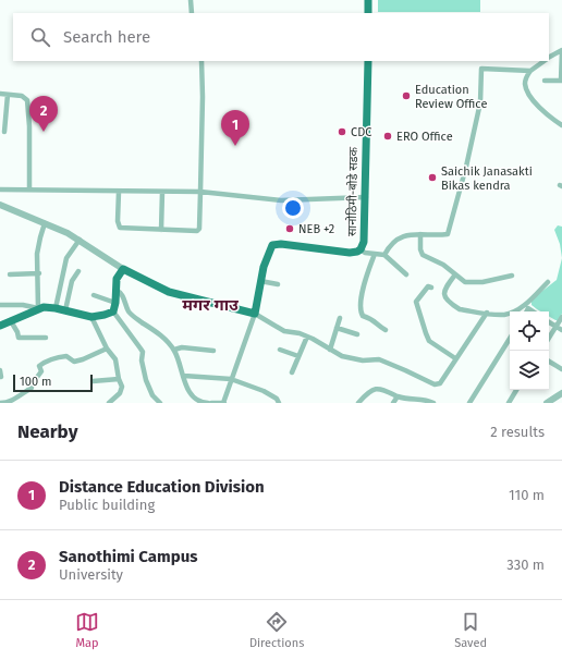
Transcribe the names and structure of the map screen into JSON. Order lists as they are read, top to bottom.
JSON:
{
  "streets": {
    "main road": ["सानोठिमी-बोडे सडक"]
  },
  "districts": ["मगर गाउ"],
  "places": [
    "Education Review Office",
    "CDC",
    "ERO Office",
    "Saichik Janasakti Bikas kendra",
    "NEB +2"
  ],
  "scale_bar": "100 m",
  "page": {
    "search": "Search here",
    "pins": ["2", "1"],
    "scale": "100 m",
    "heading": ["Nearby", "2 results"],
    "list": [
      {
        "mark": "1",
        "name": "Distance Education Division",
        "note": "Public building",
        "value": "110 m"
      },
      {
        "mark": "2",
        "name": "Sanothimi Campus",
        "note": "University",
        "value": "330 m"
      }
    ],
    "nav": ["Map", "Directions", "Saved"]
  }
}
